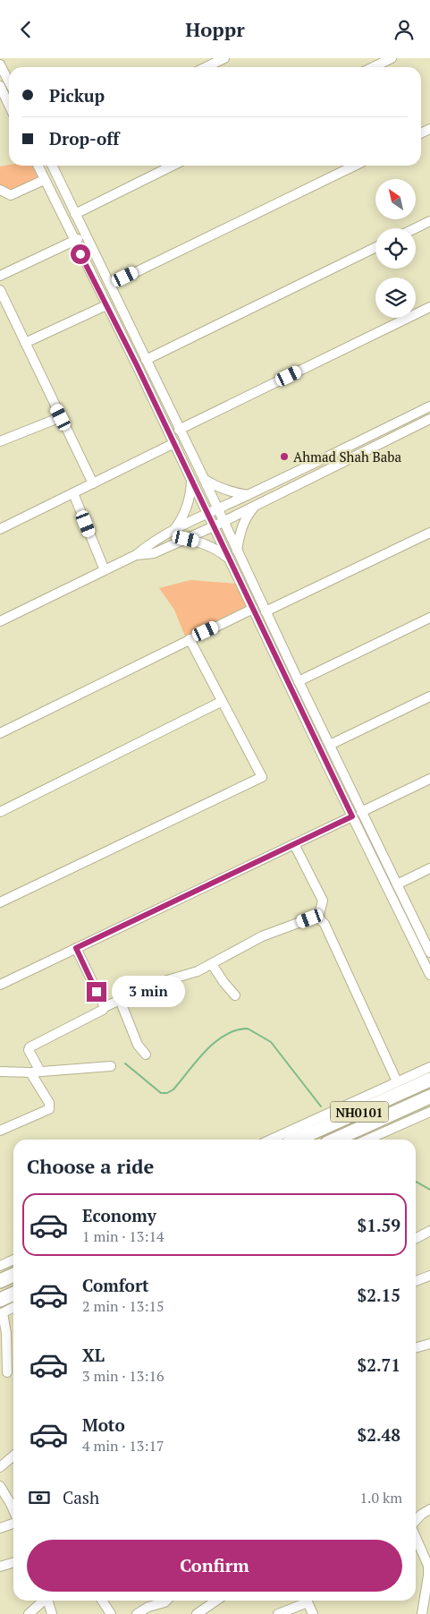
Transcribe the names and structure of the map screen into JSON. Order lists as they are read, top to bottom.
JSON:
{
  "streets": {
    "highway": ["NH0101"]
  },
  "places": ["Ahmad Shah Baba"],
  "north": "top left",
  "page": {
    "header": "Hoppr",
    "banner": ["Pickup", "Drop-off"],
    "bubble": "3 min",
    "heading": "Choose a ride",
    "list": [
      {
        "name": "Economy",
        "note": "1 min · 13:14",
        "value": "$1.59"
      },
      {
        "name": "Comfort",
        "note": "2 min · 13:15",
        "value": "$2.15"
      },
      {
        "name": "XL",
        "note": "3 min · 13:16",
        "value": "$2.71"
      },
      {
        "name": "Moto",
        "note": "4 min · 13:17",
        "value": "$2.48"
      }
    ],
    "pay": ["Cash", "1.0 km"],
    "buttons": "Confirm"
  }
}
